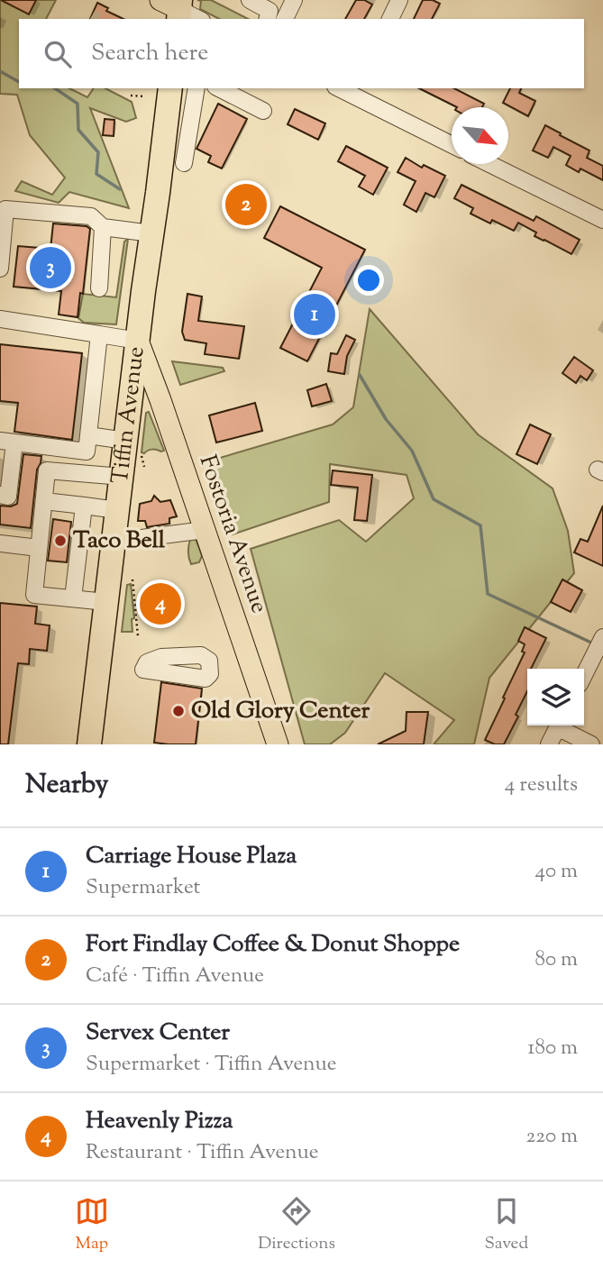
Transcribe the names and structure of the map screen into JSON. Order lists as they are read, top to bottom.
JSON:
{
  "streets": {
    "highway": ["Tiffin Avenue"],
    "main road": ["Fostoria Avenue"]
  },
  "crossings": [
    ["Tiffin Avenue", "Fostoria Avenue"]
  ],
  "places": ["Taco Bell", "Old Glory Center"],
  "north": "bottom right",
  "page": {
    "search": "Search here",
    "pins": [
      "2",
      "3",
      "1",
      "4"
    ],
    "heading": ["Nearby", "4 results"],
    "list": [
      {
        "mark": "1",
        "name": "Carriage House Plaza",
        "note": "Supermarket",
        "value": "40 m"
      },
      {
        "mark": "2",
        "name": "Fort Findlay Coffee & Donut Shoppe",
        "note": "Café · Tiffin Avenue",
        "value": "80 m"
      },
      {
        "mark": "3",
        "name": "Servex Center",
        "note": "Supermarket · Tiffin Avenue",
        "value": "180 m"
      },
      {
        "mark": "4",
        "name": "Heavenly Pizza",
        "note": "Restaurant · Tiffin Avenue",
        "value": "220 m"
      }
    ],
    "nav": ["Map", "Directions", "Saved"]
  }
}
